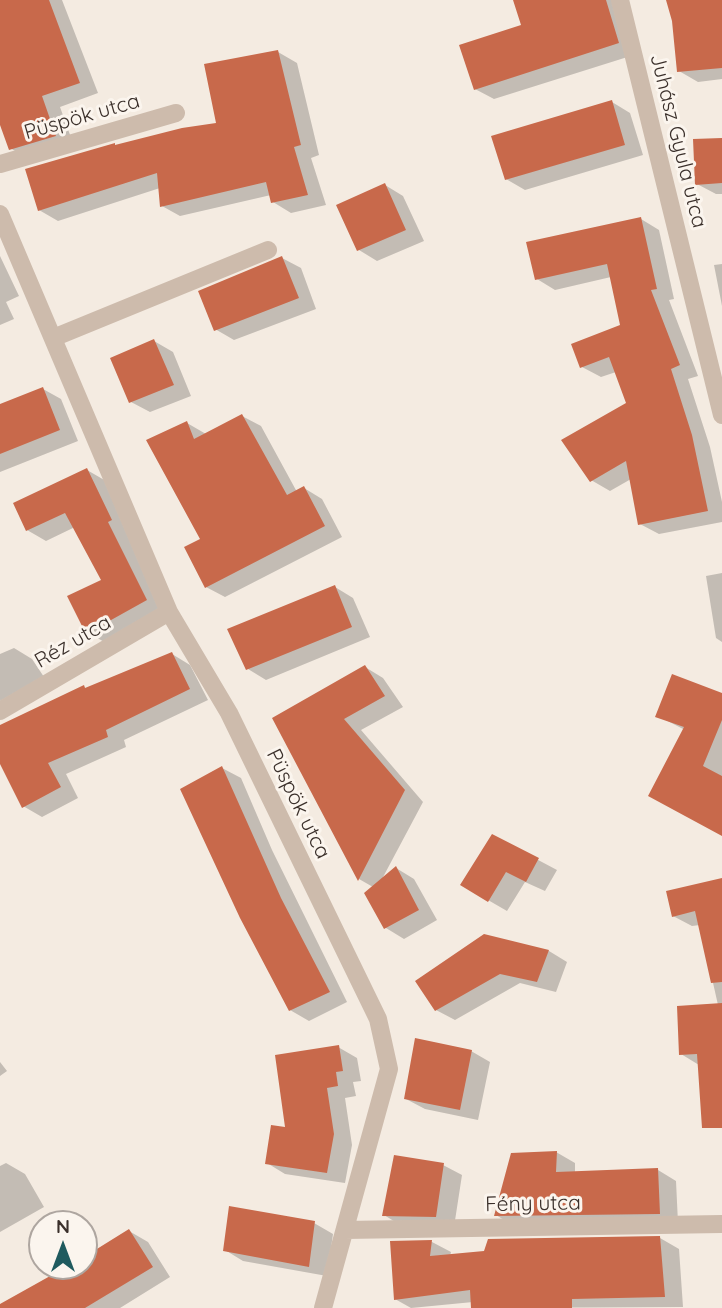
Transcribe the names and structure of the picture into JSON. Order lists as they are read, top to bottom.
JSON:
{
  "streets": {
    "street": [
      "Püspök utca",
      "Juhász Gyula utca",
      "Réz utca",
      "Fény utca"
    ]
  },
  "crossings": [
    ["Püspök utca", "Réz utca"],
    ["Püspök utca", "Fény utca"]
  ],
  "north": "top"
}
